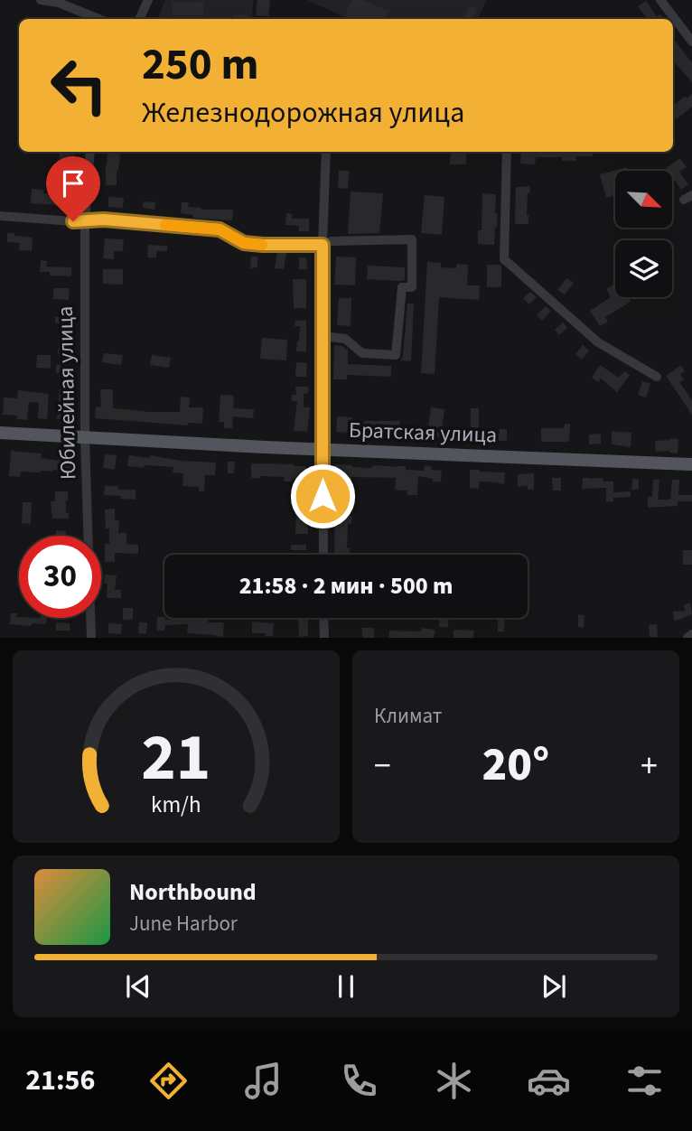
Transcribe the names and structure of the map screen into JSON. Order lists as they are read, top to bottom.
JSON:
{
  "streets": {
    "main road": ["Братская улица"],
    "street": ["Юбилейная улица"]
  },
  "crossings": [
    ["Юбилейная улица", "Братская улица"]
  ],
  "north": "bottom right",
  "page": {
    "turn": ["250 m", "Железнодорожная улица"],
    "limit": "30",
    "trip": "21:58 · 2 мин · 500 m",
    "tile": "Климат",
    "heat": ["−", "20°", "+"],
    "song": ["Northbound", "June Harbor"],
    "tabs": "21:56",
    "gauge": ["21", "km/h"]
  }
}
